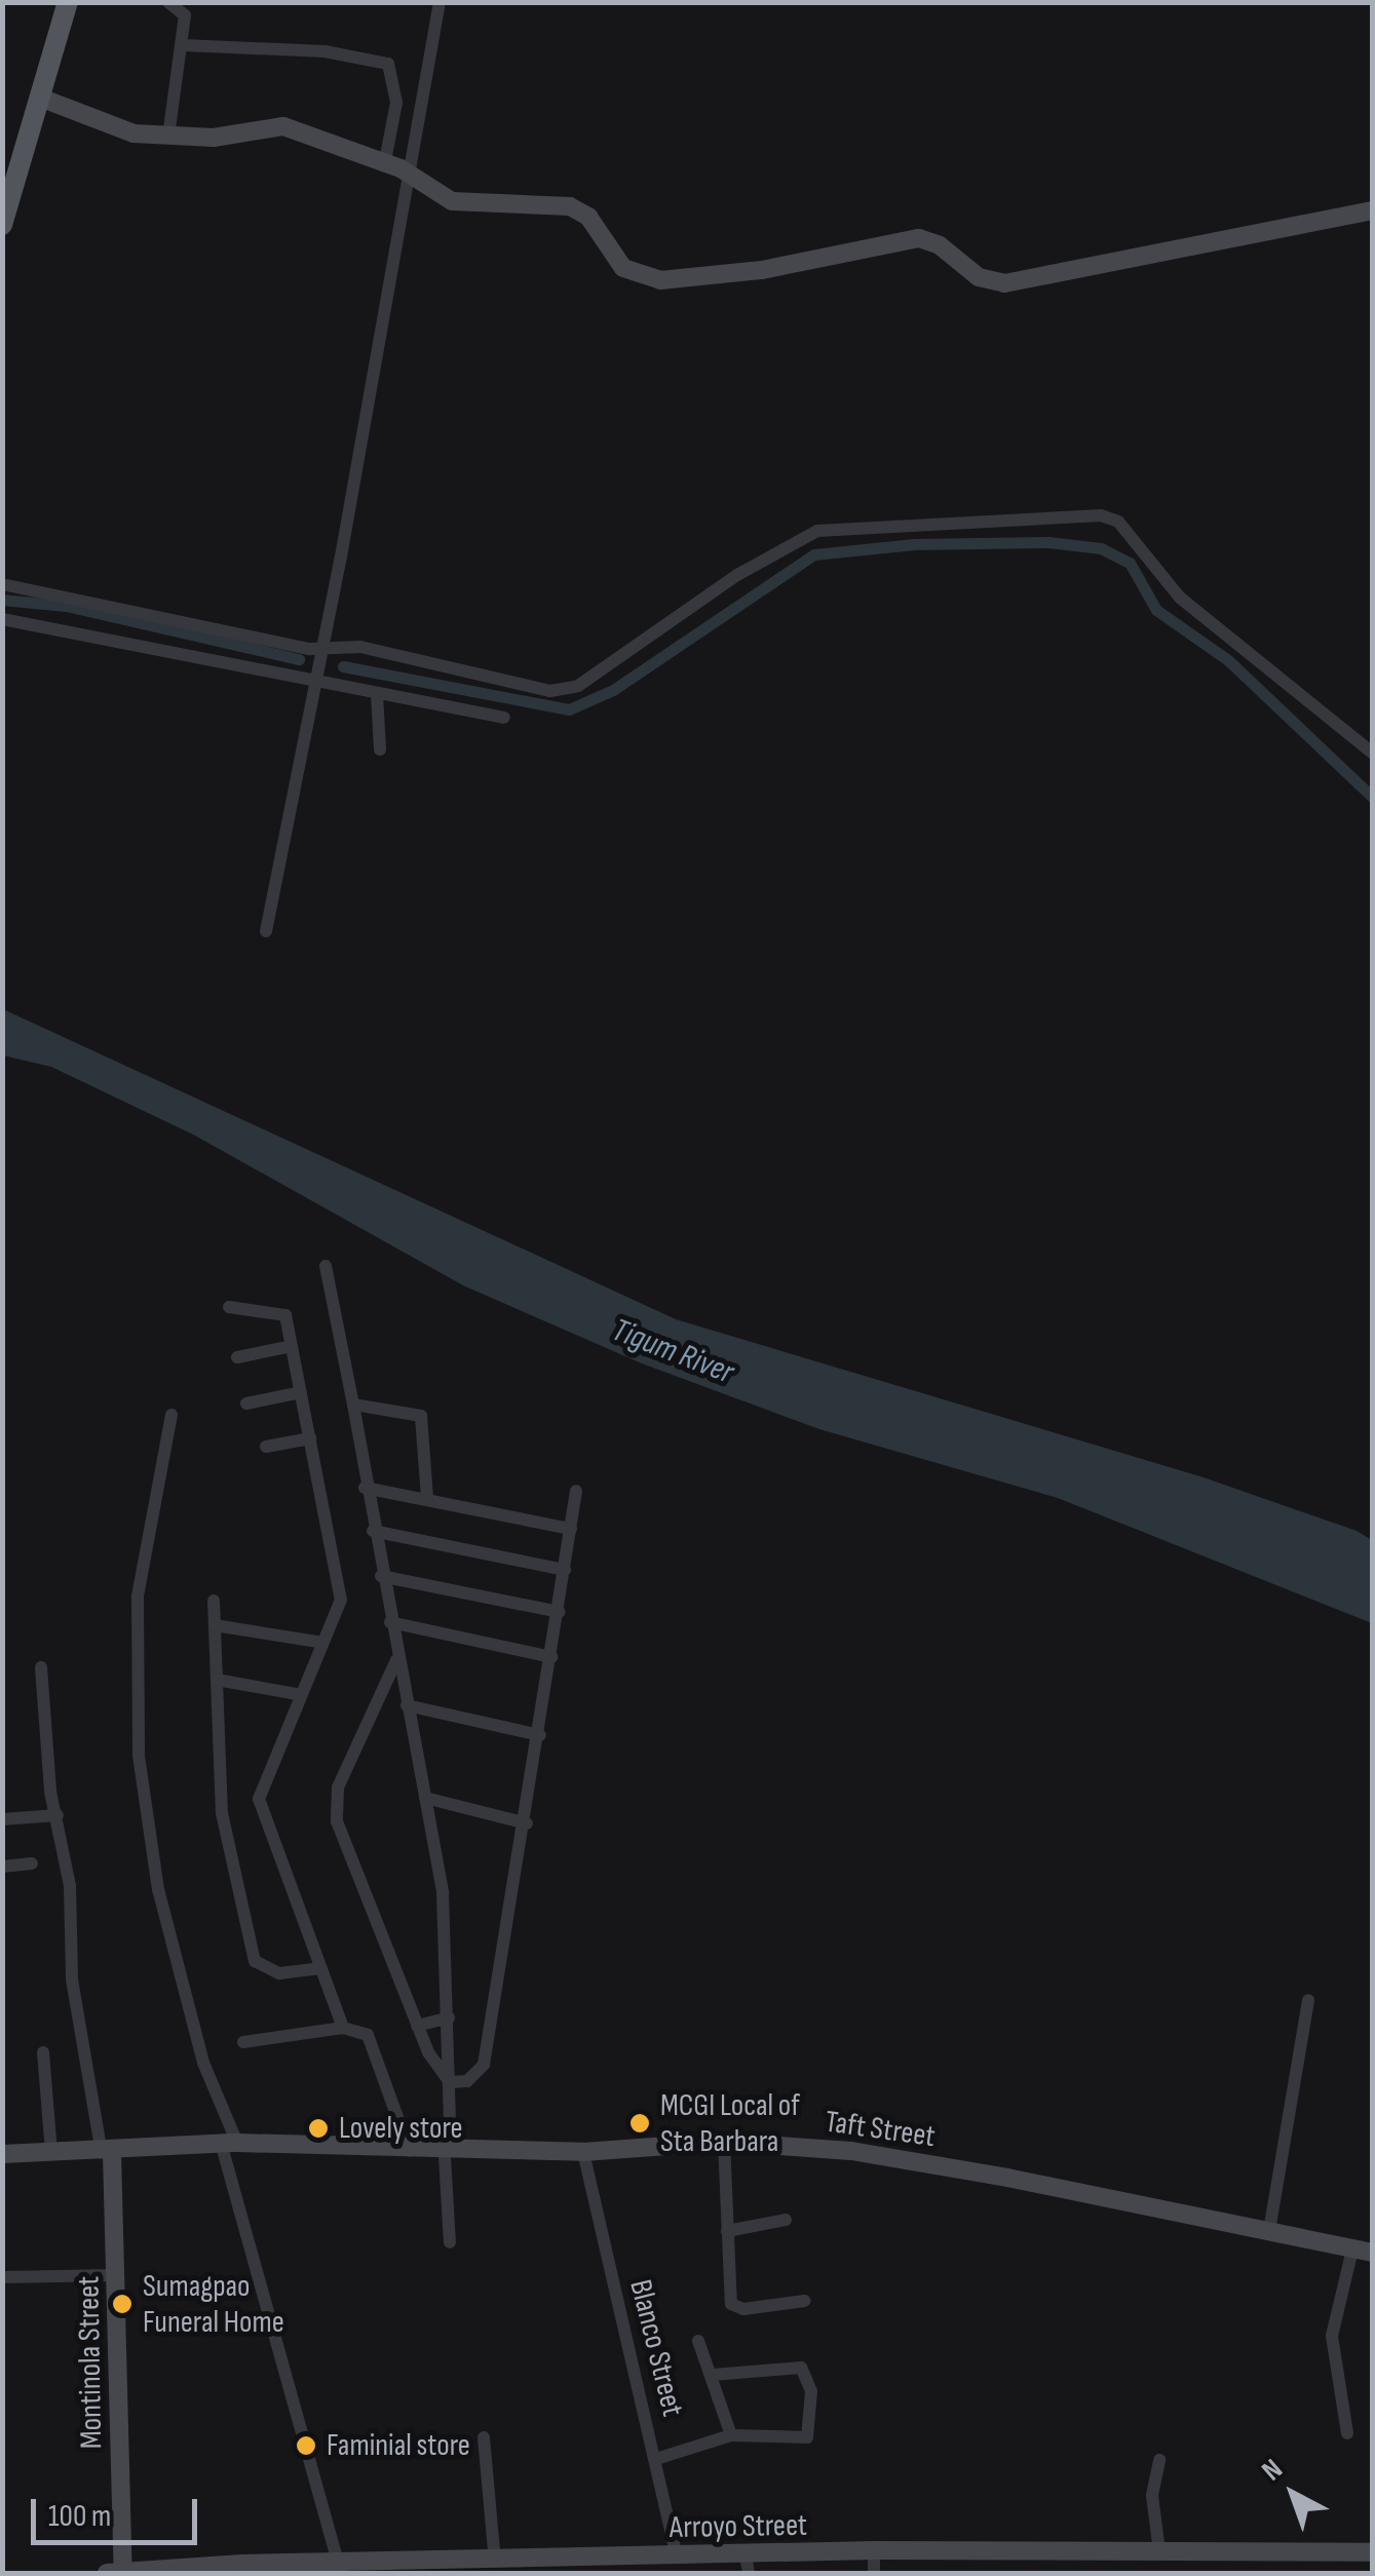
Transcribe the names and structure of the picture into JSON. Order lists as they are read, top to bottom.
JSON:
{
  "streets": {
    "street": [
      "Taft Street",
      "Blanco Street",
      "Montinola Street",
      "Arroyo Street"
    ]
  },
  "crossings": [
    ["Taft Street", "Blanco Street"],
    ["Taft Street", "Montinola Street"],
    ["Blanco Street", "Arroyo Street"],
    ["Montinola Street", "Arroyo Street"]
  ],
  "water": ["Tigum River"],
  "places": [
    "MCGI Local of Sta Barbara",
    "Lovely store",
    "Sumagpao Funeral Home",
    "Faminial store"
  ],
  "scale_bar": "100 m",
  "north": "top left"
}
